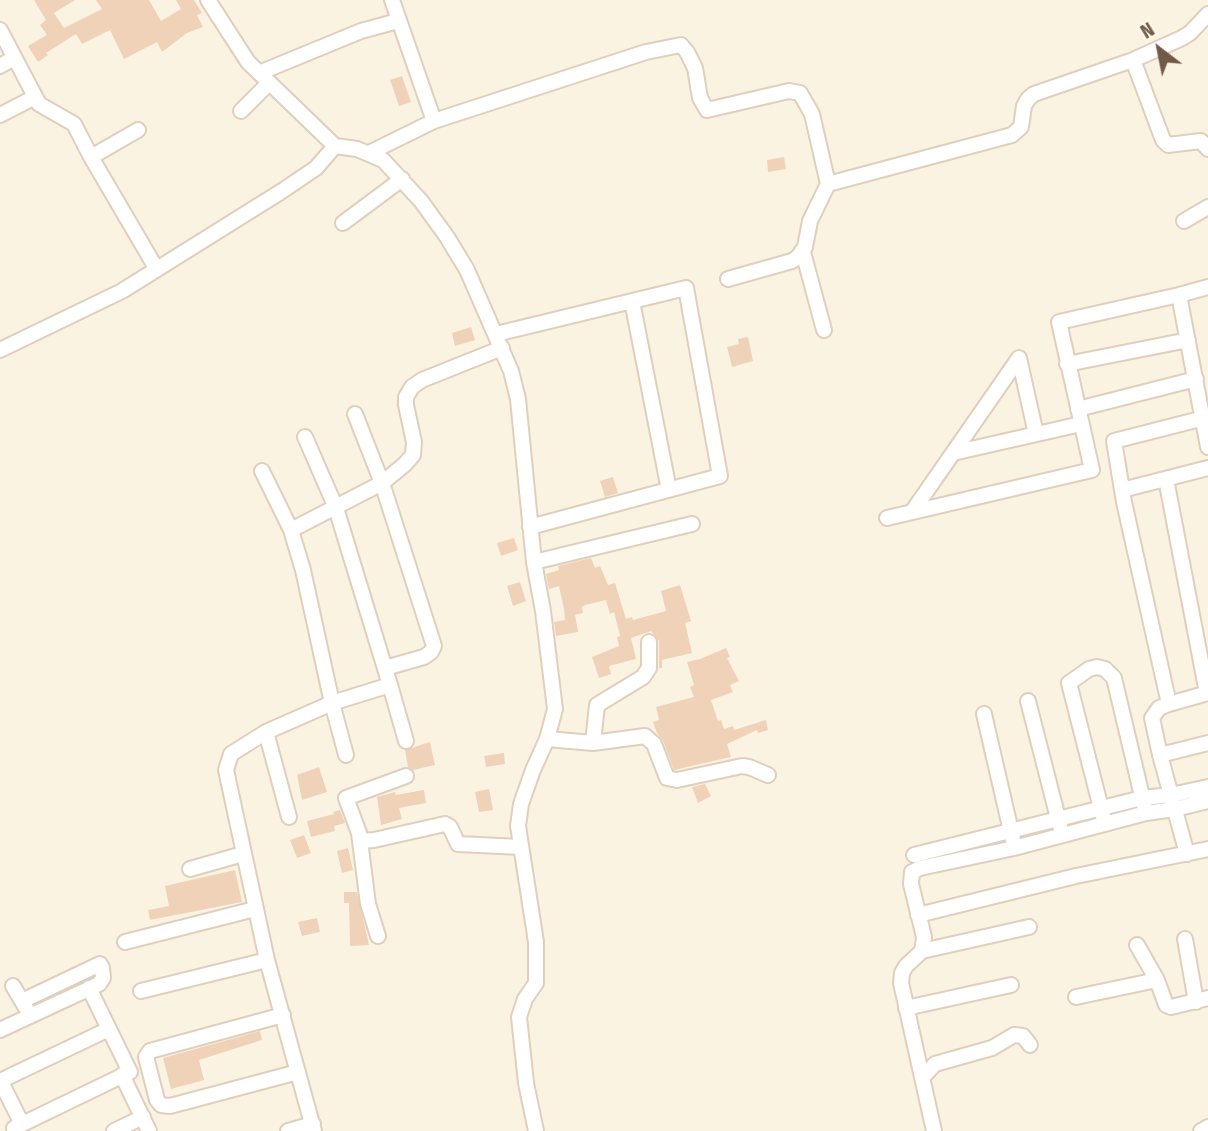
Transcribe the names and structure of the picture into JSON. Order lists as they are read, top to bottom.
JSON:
{
  "north": "top left"
}
